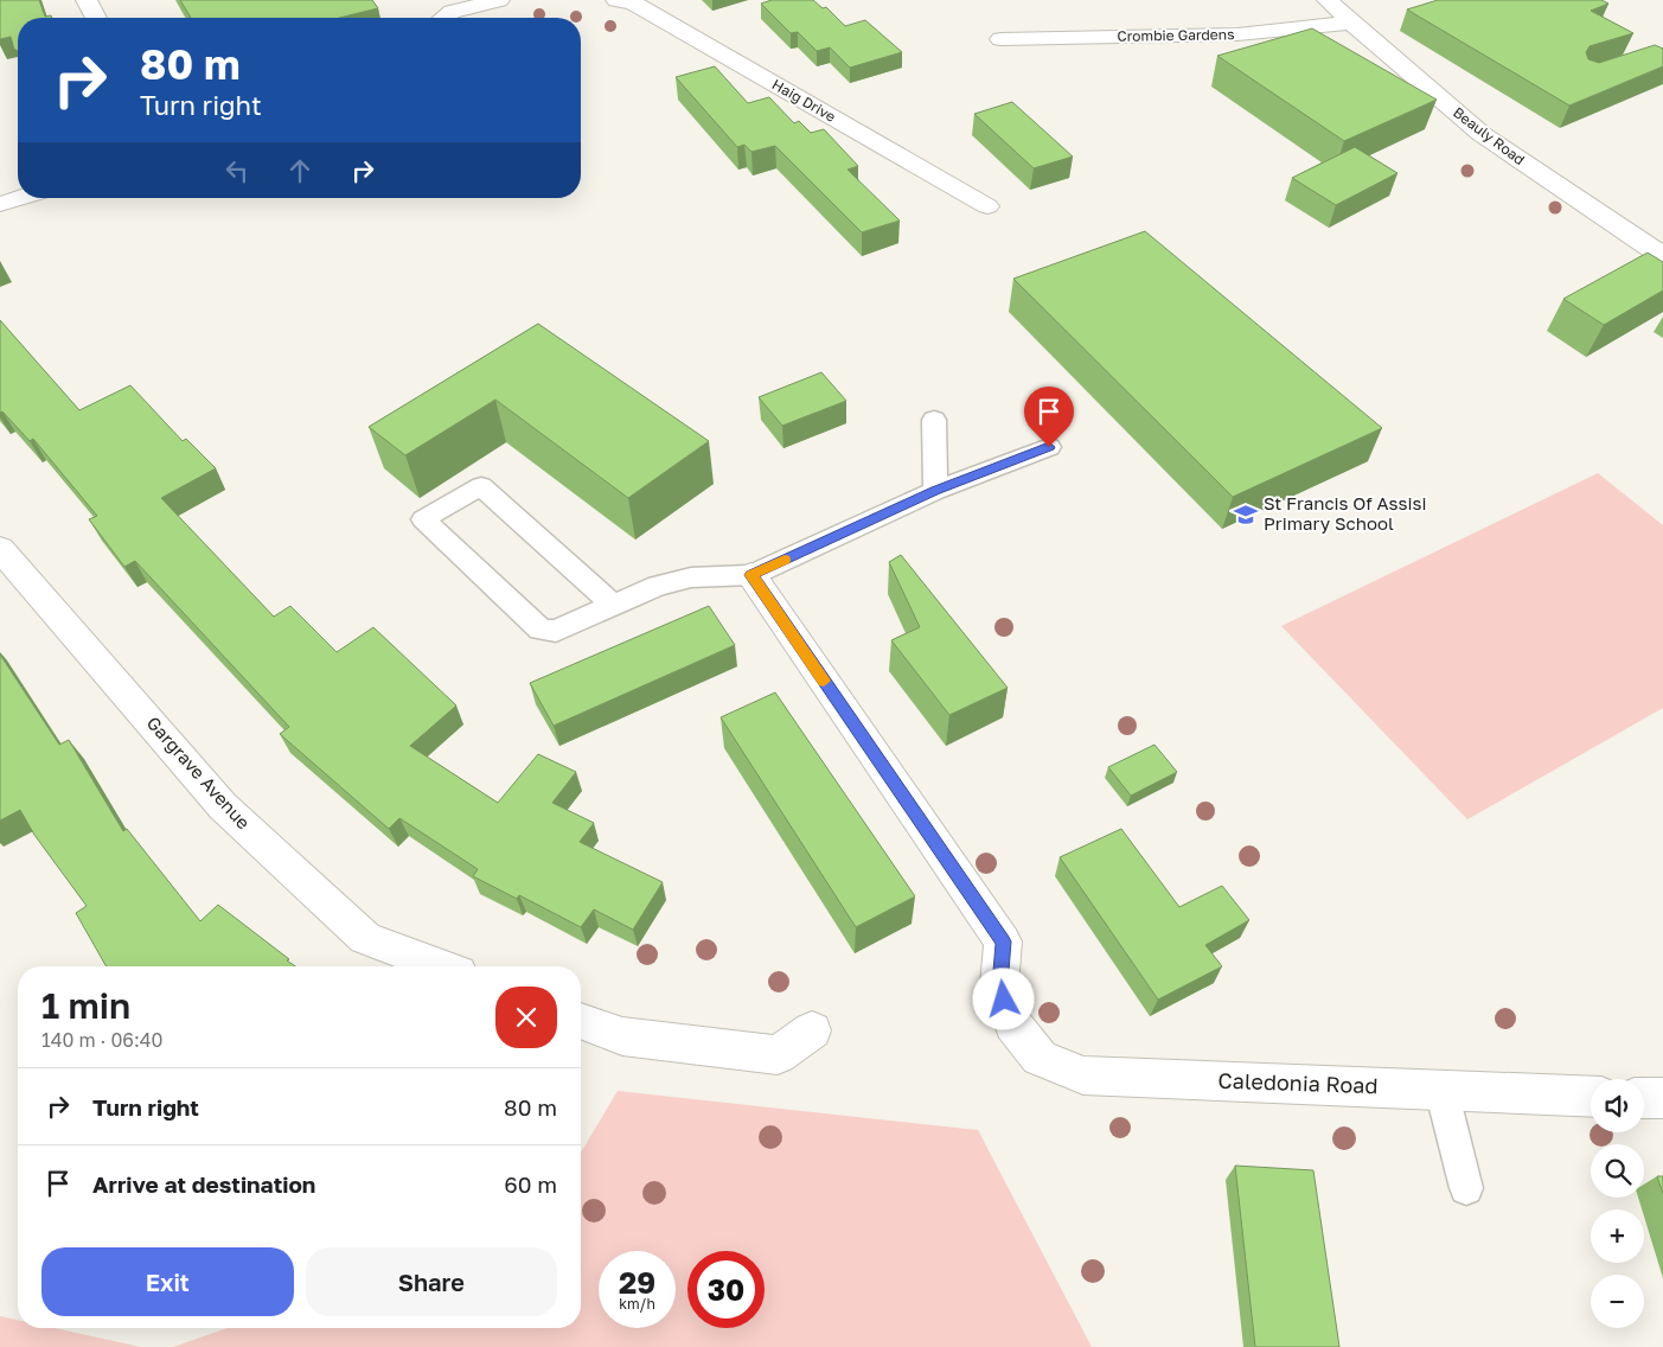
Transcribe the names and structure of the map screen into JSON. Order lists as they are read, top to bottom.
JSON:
{
  "streets": {
    "street": [
      "Crombie Gardens",
      "Haig Drive",
      "Beauly Road",
      "Gargrave Avenue",
      "Caledonia Road"
    ]
  },
  "crossings": [
    ["Crombie Gardens", "Beauly Road"]
  ],
  "places": {
    "school or university": ["St Francis Of Assisi Primary School"]
  },
  "page": {
    "turn": ["80 m", "Turn right"],
    "heading": ["1 min", "140 m · 06:40"],
    "list": [
      {
        "name": "Turn right",
        "value": "80 m"
      },
      {
        "name": "Arrive at destination",
        "value": "60 m"
      }
    ],
    "map_buttons": ["+", "−"],
    "buttons": ["Exit", "Share"],
    "speed": "29 km/h",
    "limit": "30"
  }
}
